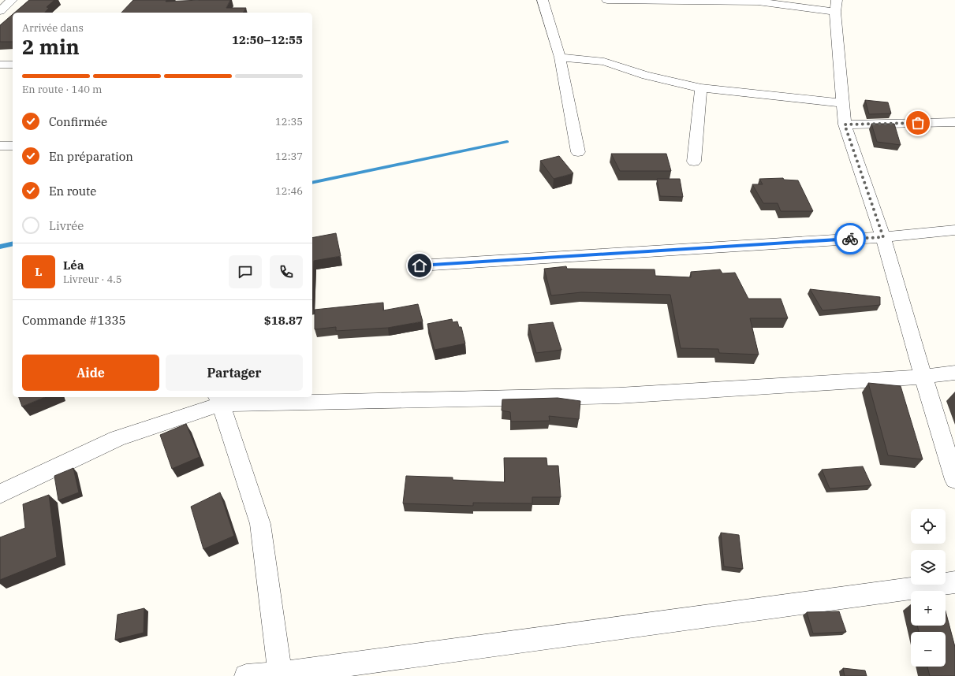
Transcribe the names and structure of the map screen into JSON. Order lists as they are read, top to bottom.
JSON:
{
  "page": {
    "heading": ["2 min", "Arrivée dans", "12:50–12:55"],
    "panel": [
      "Léa",
      "Livreur · 4.5",
      "Commande #1335",
      "$18.87"
    ],
    "bar": "En route · 140 m",
    "list": [
      ["Confirmée", "12:35"],
      ["En préparation", "12:37"],
      ["En route", "12:46"],
      "Livrée"
    ],
    "round": "L",
    "buttons": ["Aide", "Partager"],
    "map_buttons": ["+", "−"]
  }
}
